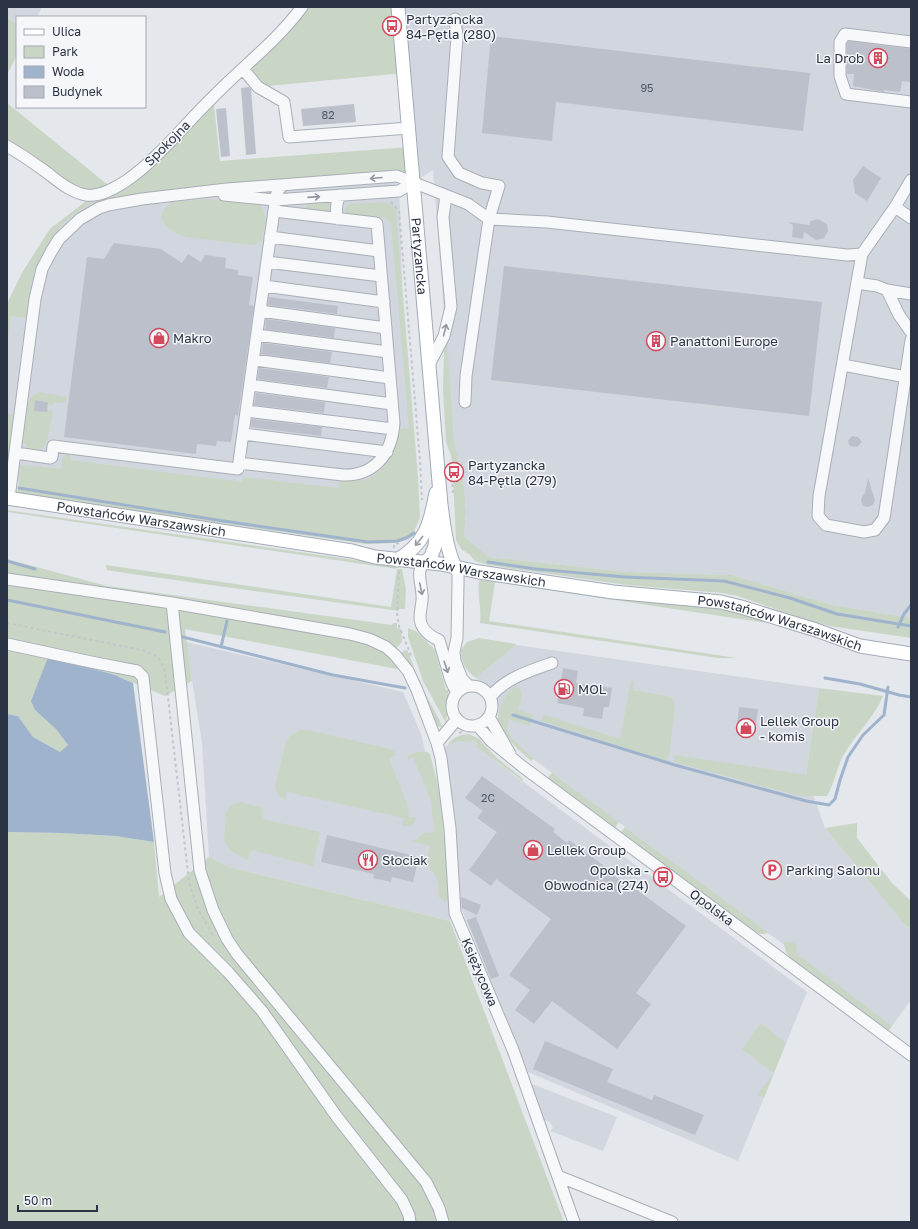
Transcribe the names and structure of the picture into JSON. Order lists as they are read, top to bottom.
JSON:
{
  "streets": {
    "main road": ["Partyzancka", "Powstańców Warszawskich"],
    "street": ["Spokojna", "Opolska", "Księżycowa"]
  },
  "crossings": [
    ["Partyzancka", "Powstańców Warszawskich"]
  ],
  "places": {
    "bus stop": ["Partyzancka 84-Pętla (280)", "Partyzancka 84-Pętla (279)", "Opolska - Obwodnica (274)"],
    "building": ["La Drob", "Panattoni Europe"],
    "shop": ["Makro", "Lellek Group - komis", "Lellek Group"],
    "fuel station": ["MOL"],
    "restaurant": ["Słociak"],
    "parking": ["Parking Salonu"]
  },
  "house_numbers": ["95", "82", "2C"],
  "legend": [
    "Ulica",
    "Park",
    "Woda",
    "Budynek"
  ],
  "scale_bar": "50 m"
}
